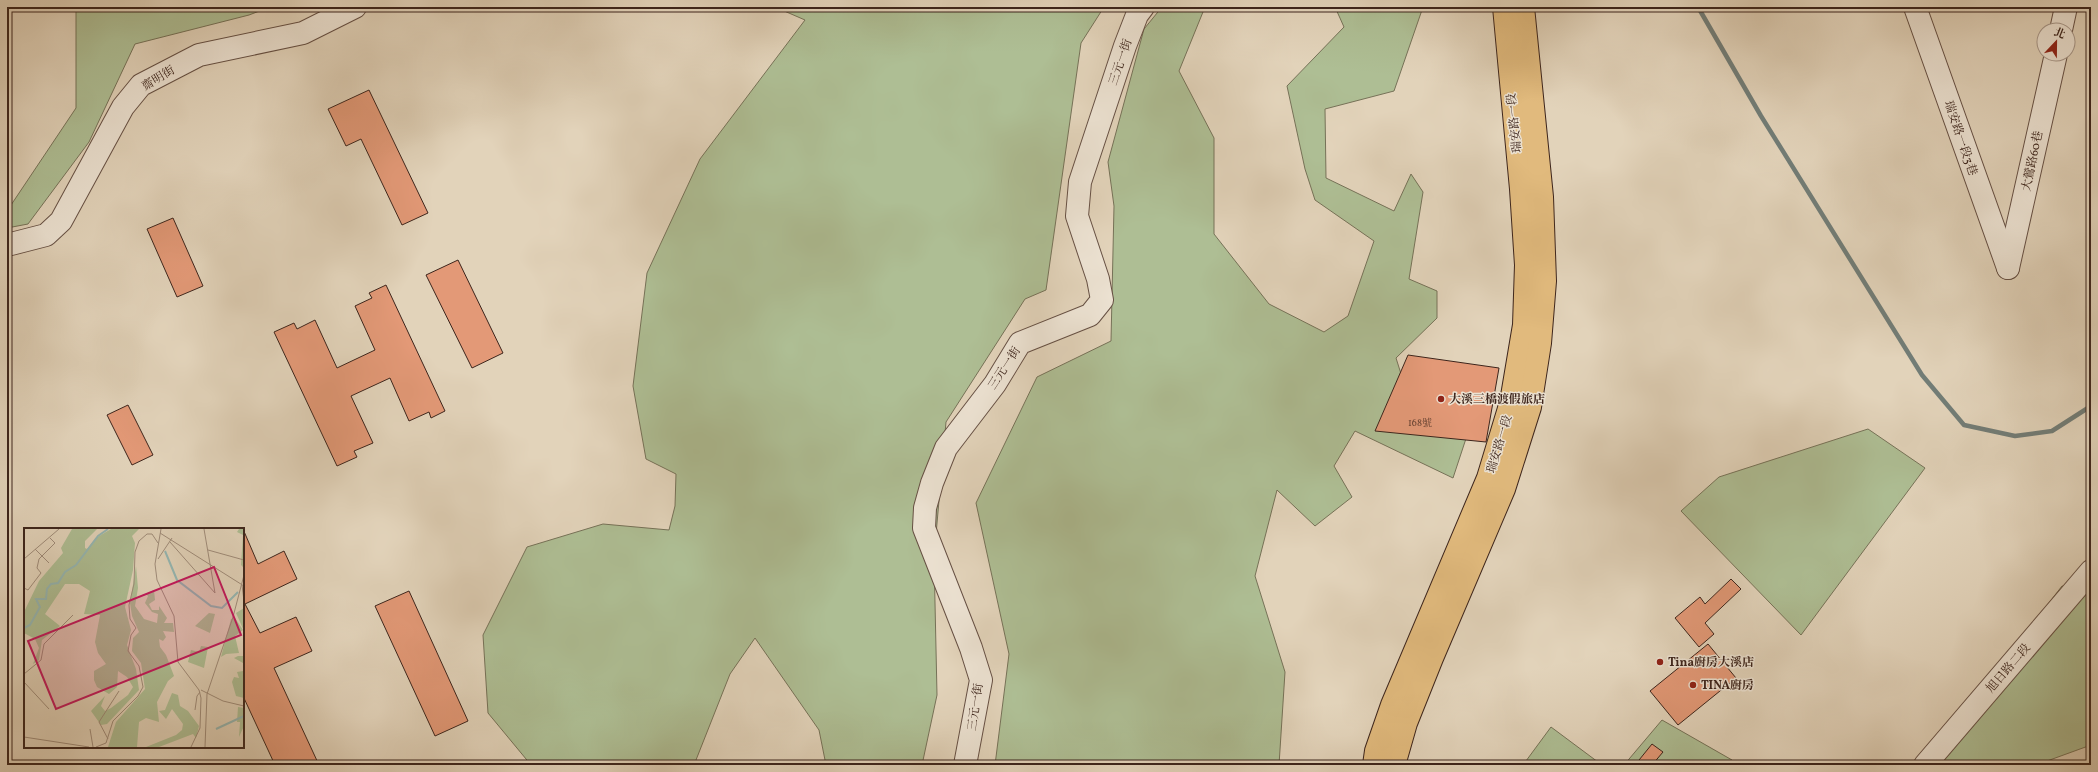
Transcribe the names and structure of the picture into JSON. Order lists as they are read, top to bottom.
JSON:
{
  "streets": {
    "main road": ["瑞安路一段"],
    "street": [
      "三元一街",
      "齋明街",
      "瑞安路一段3巷",
      "大鶯路60巷",
      "旭日路二段"
    ]
  },
  "crossings": [
    ["瑞安路一段3巷", "大鶯路60巷"]
  ],
  "places": ["大溪三橋渡假旅店", "Tina廚房大溪店", "TINA廚房"],
  "house_numbers": ["168號"],
  "north": "top"
}
